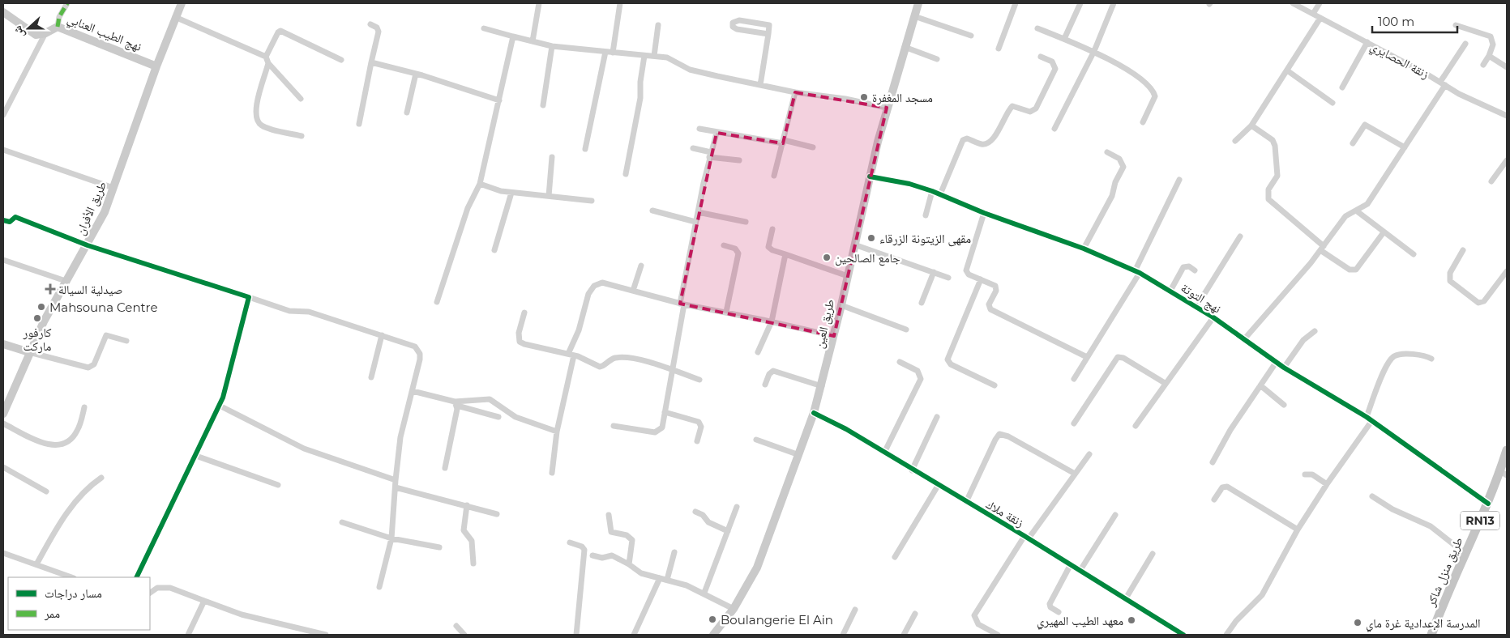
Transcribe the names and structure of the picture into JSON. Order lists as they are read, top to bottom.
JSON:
{
  "streets": {
    "main road": [
      "نهج الطيب العنابي",
      "طريق الأفران",
      "طريق العين",
      "RN13",
      "طريق منزل شاكر"
    ],
    "street": ["زنقة الحصايري", "نهج التوتة", "زنقة ملاك"]
  },
  "crossings": [
    ["نهج الطيب العنابي", "طريق الأفران"],
    ["نهج التوتة", "طريق العين"],
    ["نهج التوتة", "طريق منزل شاكر"],
    ["طريق العين", "زنقة ملاك"]
  ],
  "places": {
    "other": [
      "مسجد المغفرة",
      "مقهى الزيتونة الزرقاء",
      "جامع الصالحين",
      "Mahsouna Centre",
      "كارفور ماركت",
      "Boulangerie El Ain",
      "معهد الطيب المهيري",
      "المدرسة الإعدادية غرة ماي"
    ],
    "health": ["صيدلية السيالة"]
  },
  "legend": ["مسار دراجات", "ممر"],
  "scale_bar": "100 m",
  "north": "left"
}
